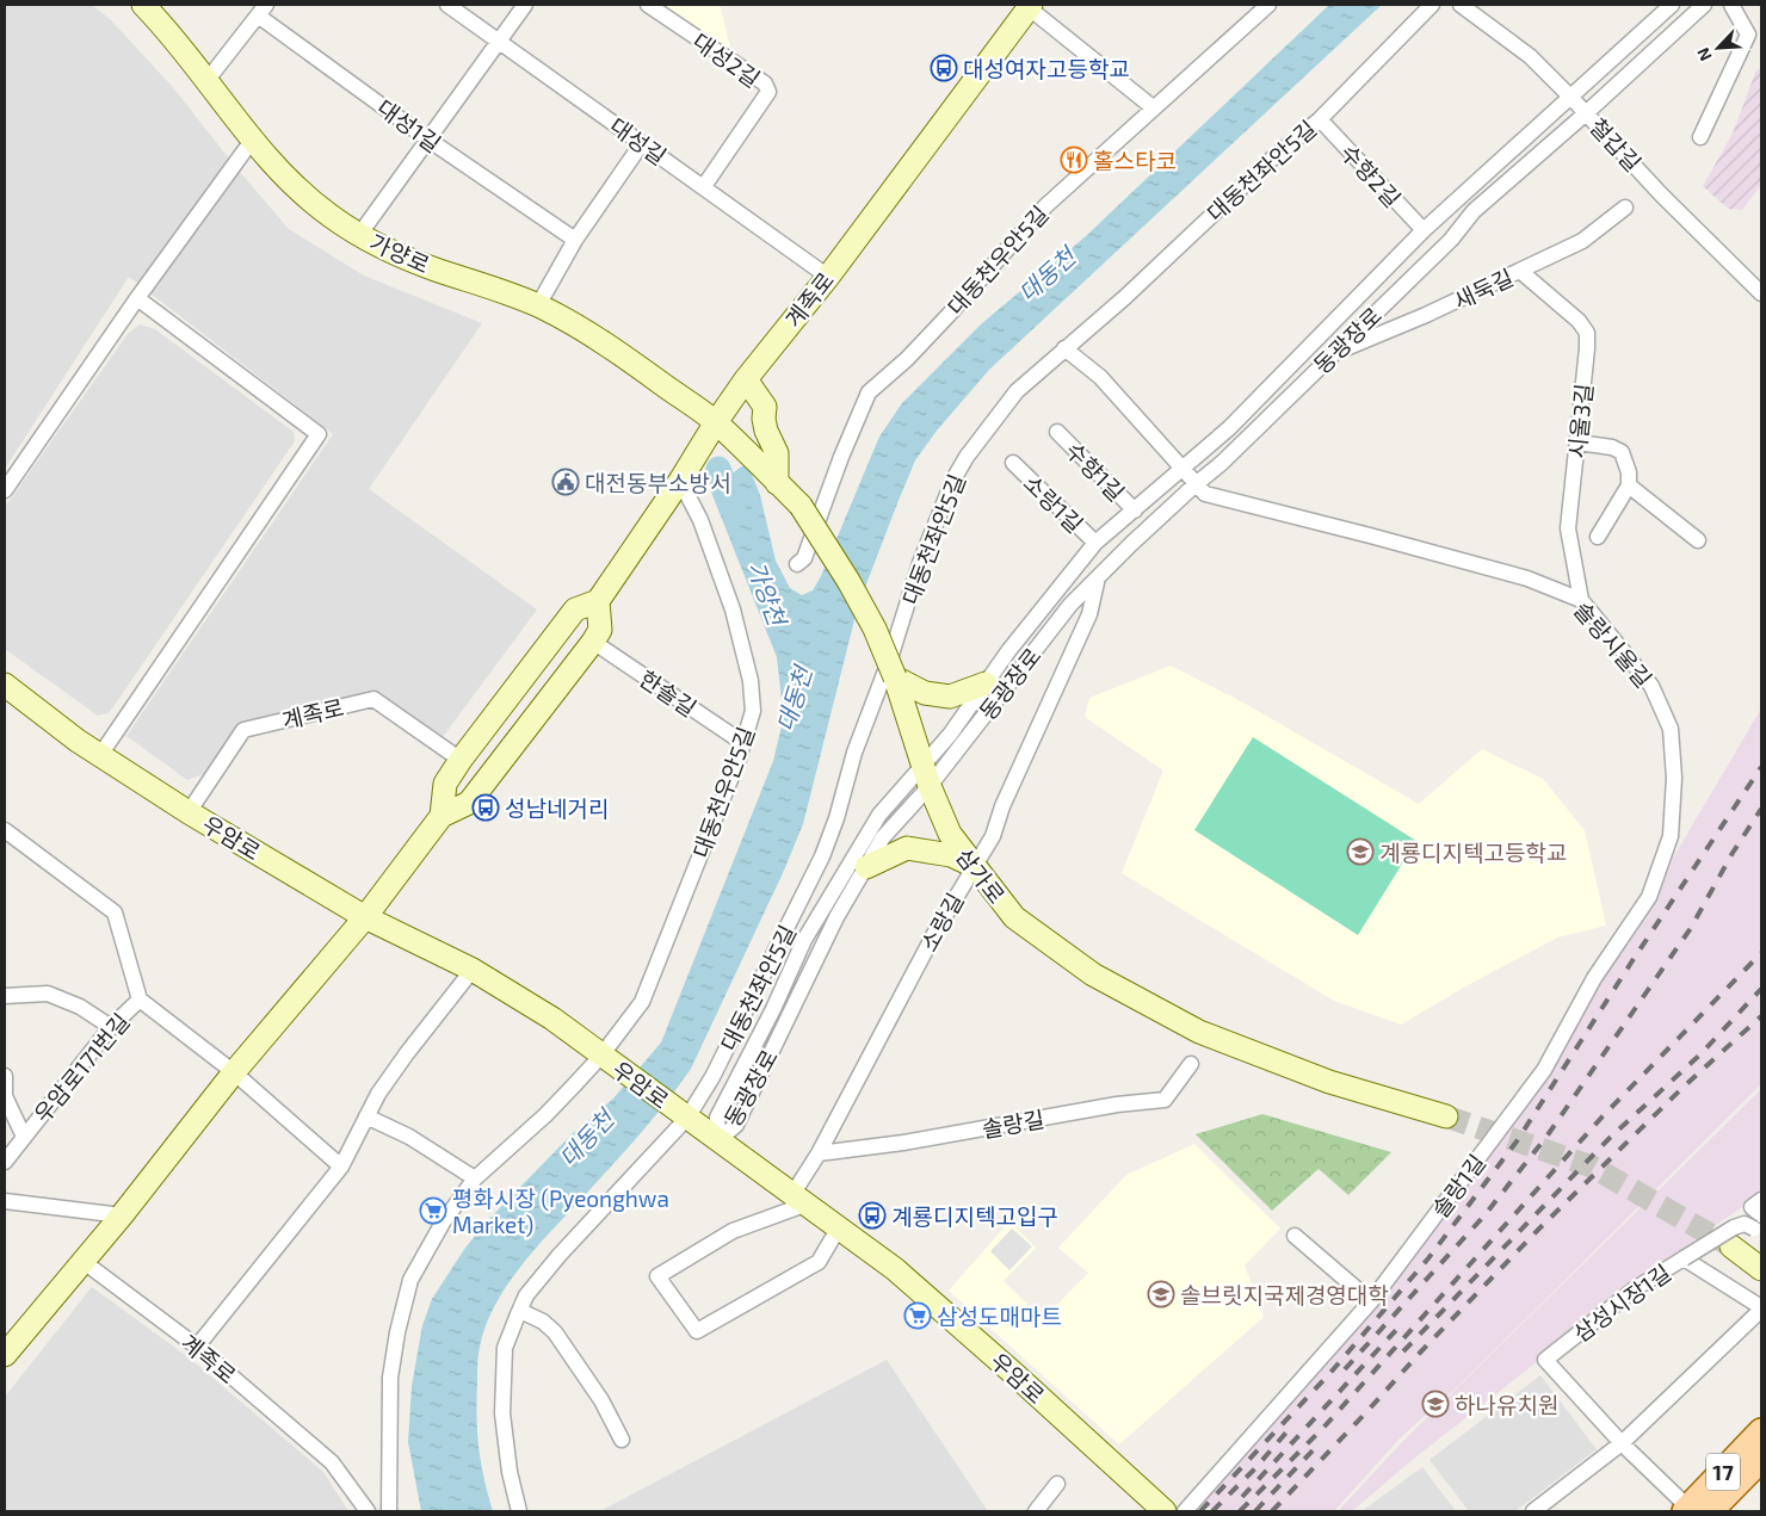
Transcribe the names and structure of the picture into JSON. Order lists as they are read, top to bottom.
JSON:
{
  "streets": {
    "main road": [
      "가양로",
      "계족로",
      "우암로",
      "삼가로",
      "17"
    ],
    "street": [
      "대성2길",
      "대성1길",
      "대성길",
      "철갑길",
      "대동천좌안5길",
      "수향2길",
      "대동천우안5길",
      "새둑길",
      "동광장로",
      "시울3길",
      "수향1길",
      "소랑1길",
      "솔랑시울길",
      "한솔길",
      "소랑길",
      "우암로171번길",
      "솔랑길",
      "솔랑1길",
      "삼성시장1길"
    ]
  },
  "crossings": [
    ["대성2길", "대성길"],
    ["대성길", "계족로"],
    ["철갑길", "동광장로"],
    ["대동천좌안5길", "수향2길"],
    ["대동천좌안5길", "솔랑시울길"],
    ["대동천좌안5길", "우암로"],
    ["수향2길", "동광장로"],
    ["가양로", "계족로"],
    ["가양로", "삼가로"],
    ["대동천우안5길", "계족로"],
    ["대동천우안5길", "한솔길"],
    ["대동천우안5길", "우암로"],
    ["새둑길", "동광장로"],
    ["새둑길", "시울3길"],
    ["계족로", "우암로"],
    ["계족로", "삼가로"],
    ["동광장로", "수향1길"],
    ["동광장로", "소랑1길"],
    ["동광장로", "솔랑시울길"],
    ["동광장로", "우암로"],
    ["동광장로", "삼가로"],
    ["동광장로", "소랑길"],
    ["시울3길", "솔랑시울길"],
    ["솔랑시울길", "솔랑1길"],
    ["우암로", "소랑길"],
    ["삼가로", "소랑길"],
    ["소랑길", "솔랑길"]
  ],
  "water": ["대동천", "가양천"],
  "places": {
    "bus stop": ["대성여자고등학교", "성남네거리", "계룡디지텍고입구"],
    "restaurant": ["홀스타코"],
    "public building": ["대전동부소방서"],
    "school or university": ["계룡디지텍고등학교", "솔브릿지국제경영대학", "하나유치원"],
    "supermarket": ["평화시장 (Pyeonghwa Market)", "삼성도매마트"]
  },
  "north": "bottom left"
}
